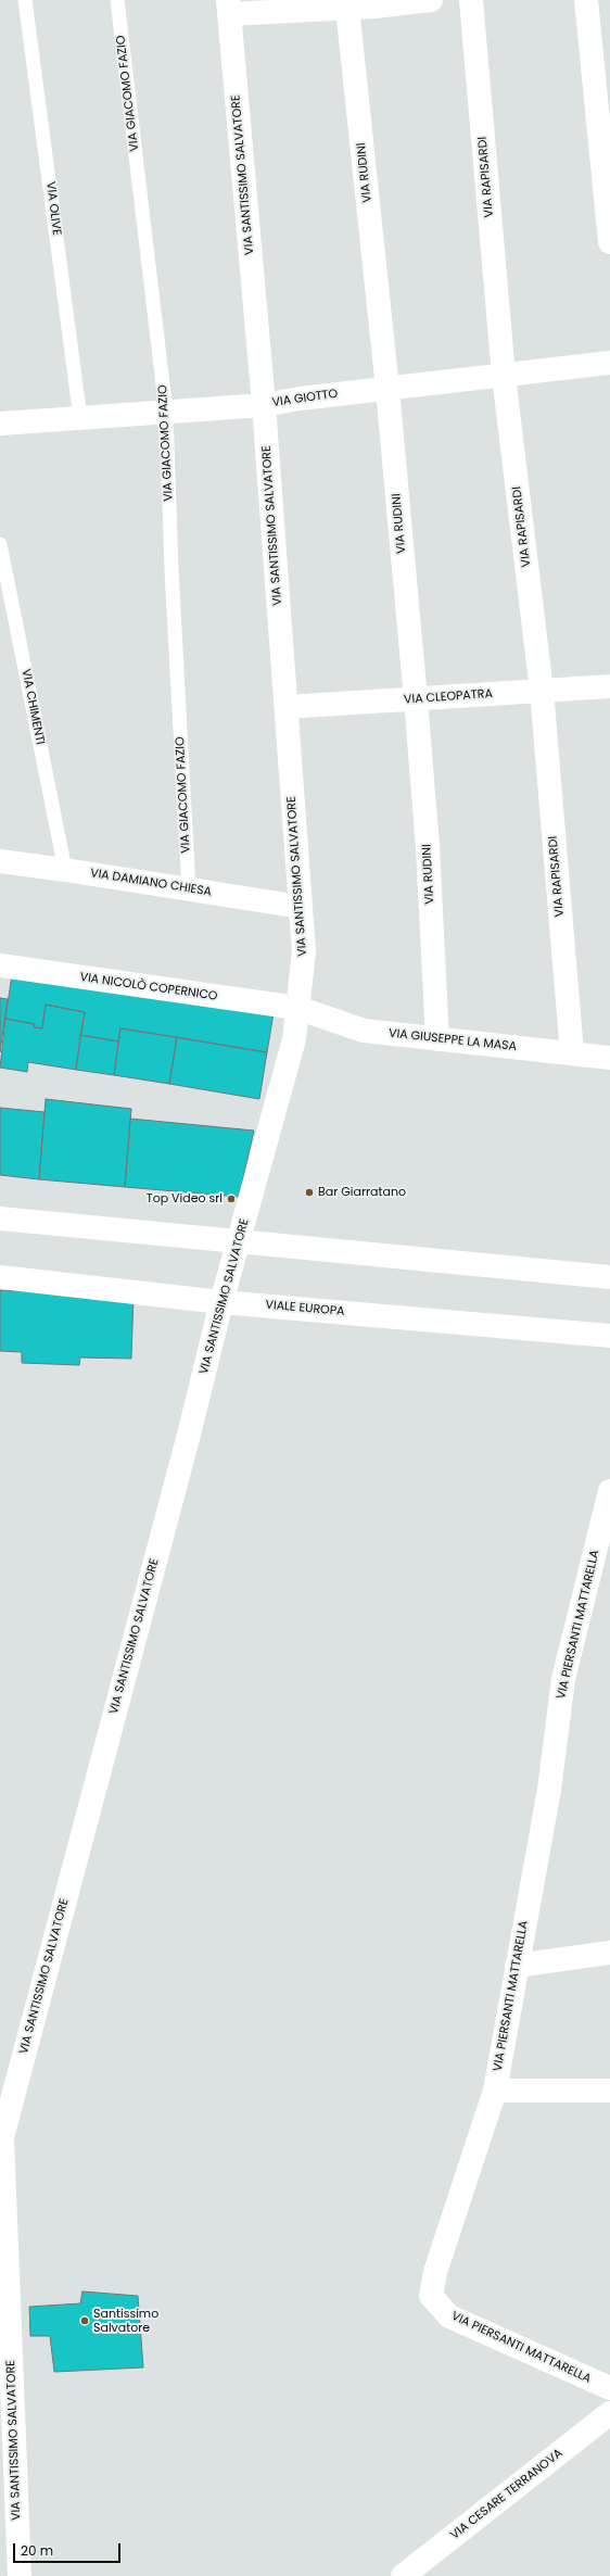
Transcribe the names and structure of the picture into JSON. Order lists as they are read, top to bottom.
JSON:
{
  "streets": {
    "street": [
      "VIA RUDINI",
      "VIA SANTISSIMO SALVATORE",
      "VIA RAPISARDI",
      "VIA GIOTTO",
      "VIA CLEOPATRA",
      "VIA DAMIANO CHIESA",
      "VIA NICOLÒ COPERNICO",
      "VIA GIUSEPPE LA MASA",
      "VIALE EUROPA",
      "VIA PIERSANTI MATTARELLA",
      "VIA CESARE TERRANOVA"
    ],
    "lane": ["VIA GIACOMO FAZIO", "VIA OLIVE", "VIA CHIMENTI"]
  },
  "crossings": [
    ["VIA GIACOMO FAZIO", "VIA GIOTTO"],
    ["VIA GIACOMO FAZIO", "VIA DAMIANO CHIESA"],
    ["VIA RUDINI", "VIA GIOTTO"],
    ["VIA RUDINI", "VIA CLEOPATRA"],
    ["VIA RUDINI", "VIA GIUSEPPE LA MASA"],
    ["VIA SANTISSIMO SALVATORE", "VIA GIOTTO"],
    ["VIA SANTISSIMO SALVATORE", "VIA CLEOPATRA"],
    ["VIA SANTISSIMO SALVATORE", "VIA DAMIANO CHIESA"],
    ["VIA SANTISSIMO SALVATORE", "VIA NICOLÒ COPERNICO"],
    ["VIA SANTISSIMO SALVATORE", "VIA GIUSEPPE LA MASA"],
    ["VIA SANTISSIMO SALVATORE", "VIALE EUROPA"],
    ["VIA RAPISARDI", "VIA GIOTTO"],
    ["VIA RAPISARDI", "VIA CLEOPATRA"],
    ["VIA RAPISARDI", "VIA GIUSEPPE LA MASA"],
    ["VIA OLIVE", "VIA GIOTTO"],
    ["VIA CHIMENTI", "VIA DAMIANO CHIESA"],
    ["VIA NICOLÒ COPERNICO", "VIA GIUSEPPE LA MASA"]
  ],
  "places": ["Bar Giarratano", "Top Video srl", "Santissimo Salvatore"],
  "scale_bar": "20 m"
}
